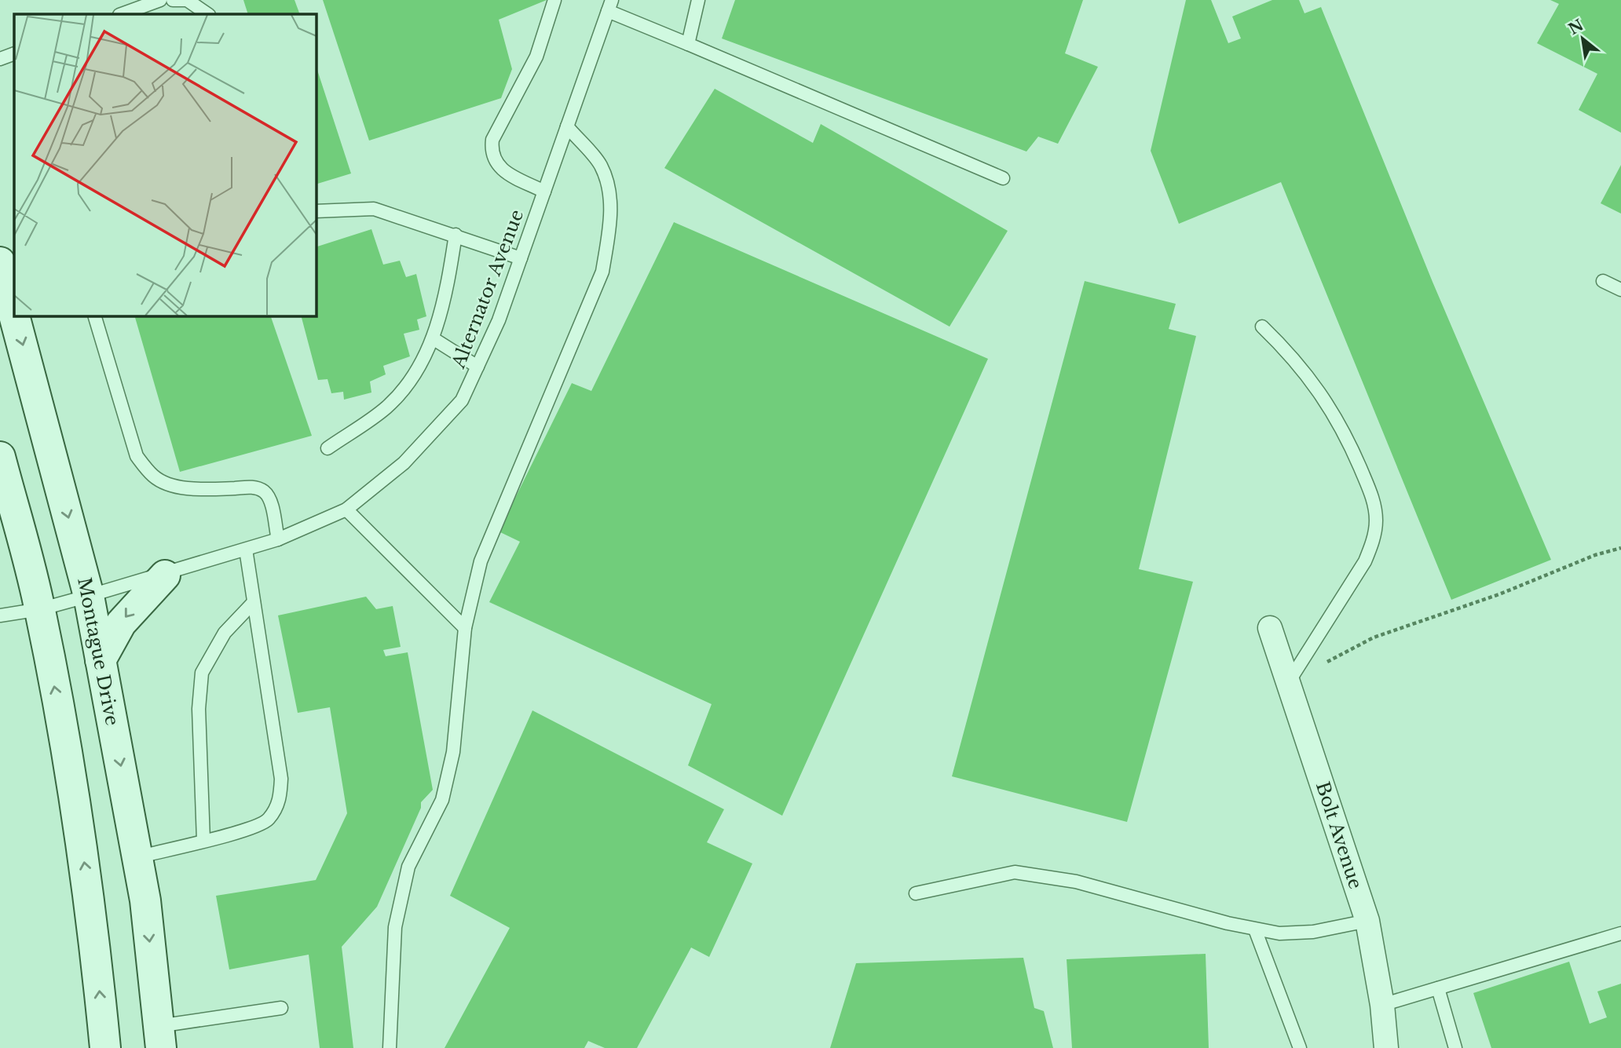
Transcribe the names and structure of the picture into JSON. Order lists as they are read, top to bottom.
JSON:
{
  "streets": {
    "main road": ["Montague Drive"],
    "street": ["Bolt Avenue"],
    "lane": ["Alternator Avenue"]
  },
  "crossings": [
    ["Alternator Avenue", "Montague Drive"]
  ],
  "north": "top left"
}
